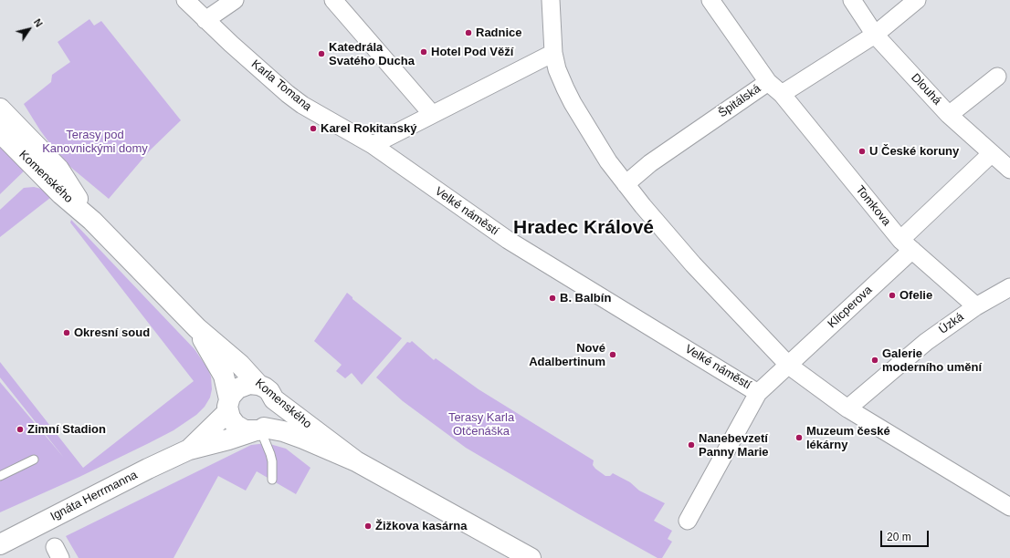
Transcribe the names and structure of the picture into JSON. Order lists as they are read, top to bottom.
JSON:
{
  "streets": {
    "street": [
      "Karla Tomana",
      "Dlouhá",
      "Špitálská",
      "Komenského",
      "Tomkova",
      "Velké náměstí",
      "Klicperova",
      "Úzká",
      "Ignáta Herrmanna"
    ]
  },
  "crossings": [
    ["Karla Tomana", "Velké náměstí"],
    ["Dlouhá", "Klicperova"],
    ["Špitálská", "Tomkova"],
    ["Komenského", "Ignáta Herrmanna"],
    ["Tomkova", "Klicperova"],
    ["Tomkova", "Úzká"],
    ["Velké náměstí", "Klicperova"]
  ],
  "districts": ["Hradec Králové"],
  "parks": ["Terasy pod Kanovnickými domy", "Terasy Karla Otčenáška"],
  "places": [
    "Radnice",
    "Hotel Pod Věží",
    "Katedrála Svatého Ducha",
    "Karel Rokitanský",
    "U České koruny",
    "Ofelie",
    "B. Balbín",
    "Okresní soud",
    "Nové Adalbertinum",
    "Galerie moderního umění",
    "Zimní Stadion",
    "Muzeum české lékárny",
    "Nanebevzetí Panny Marie",
    "Žižkova kasárna"
  ],
  "scale_bar": "20 m",
  "north": "top right"
}
